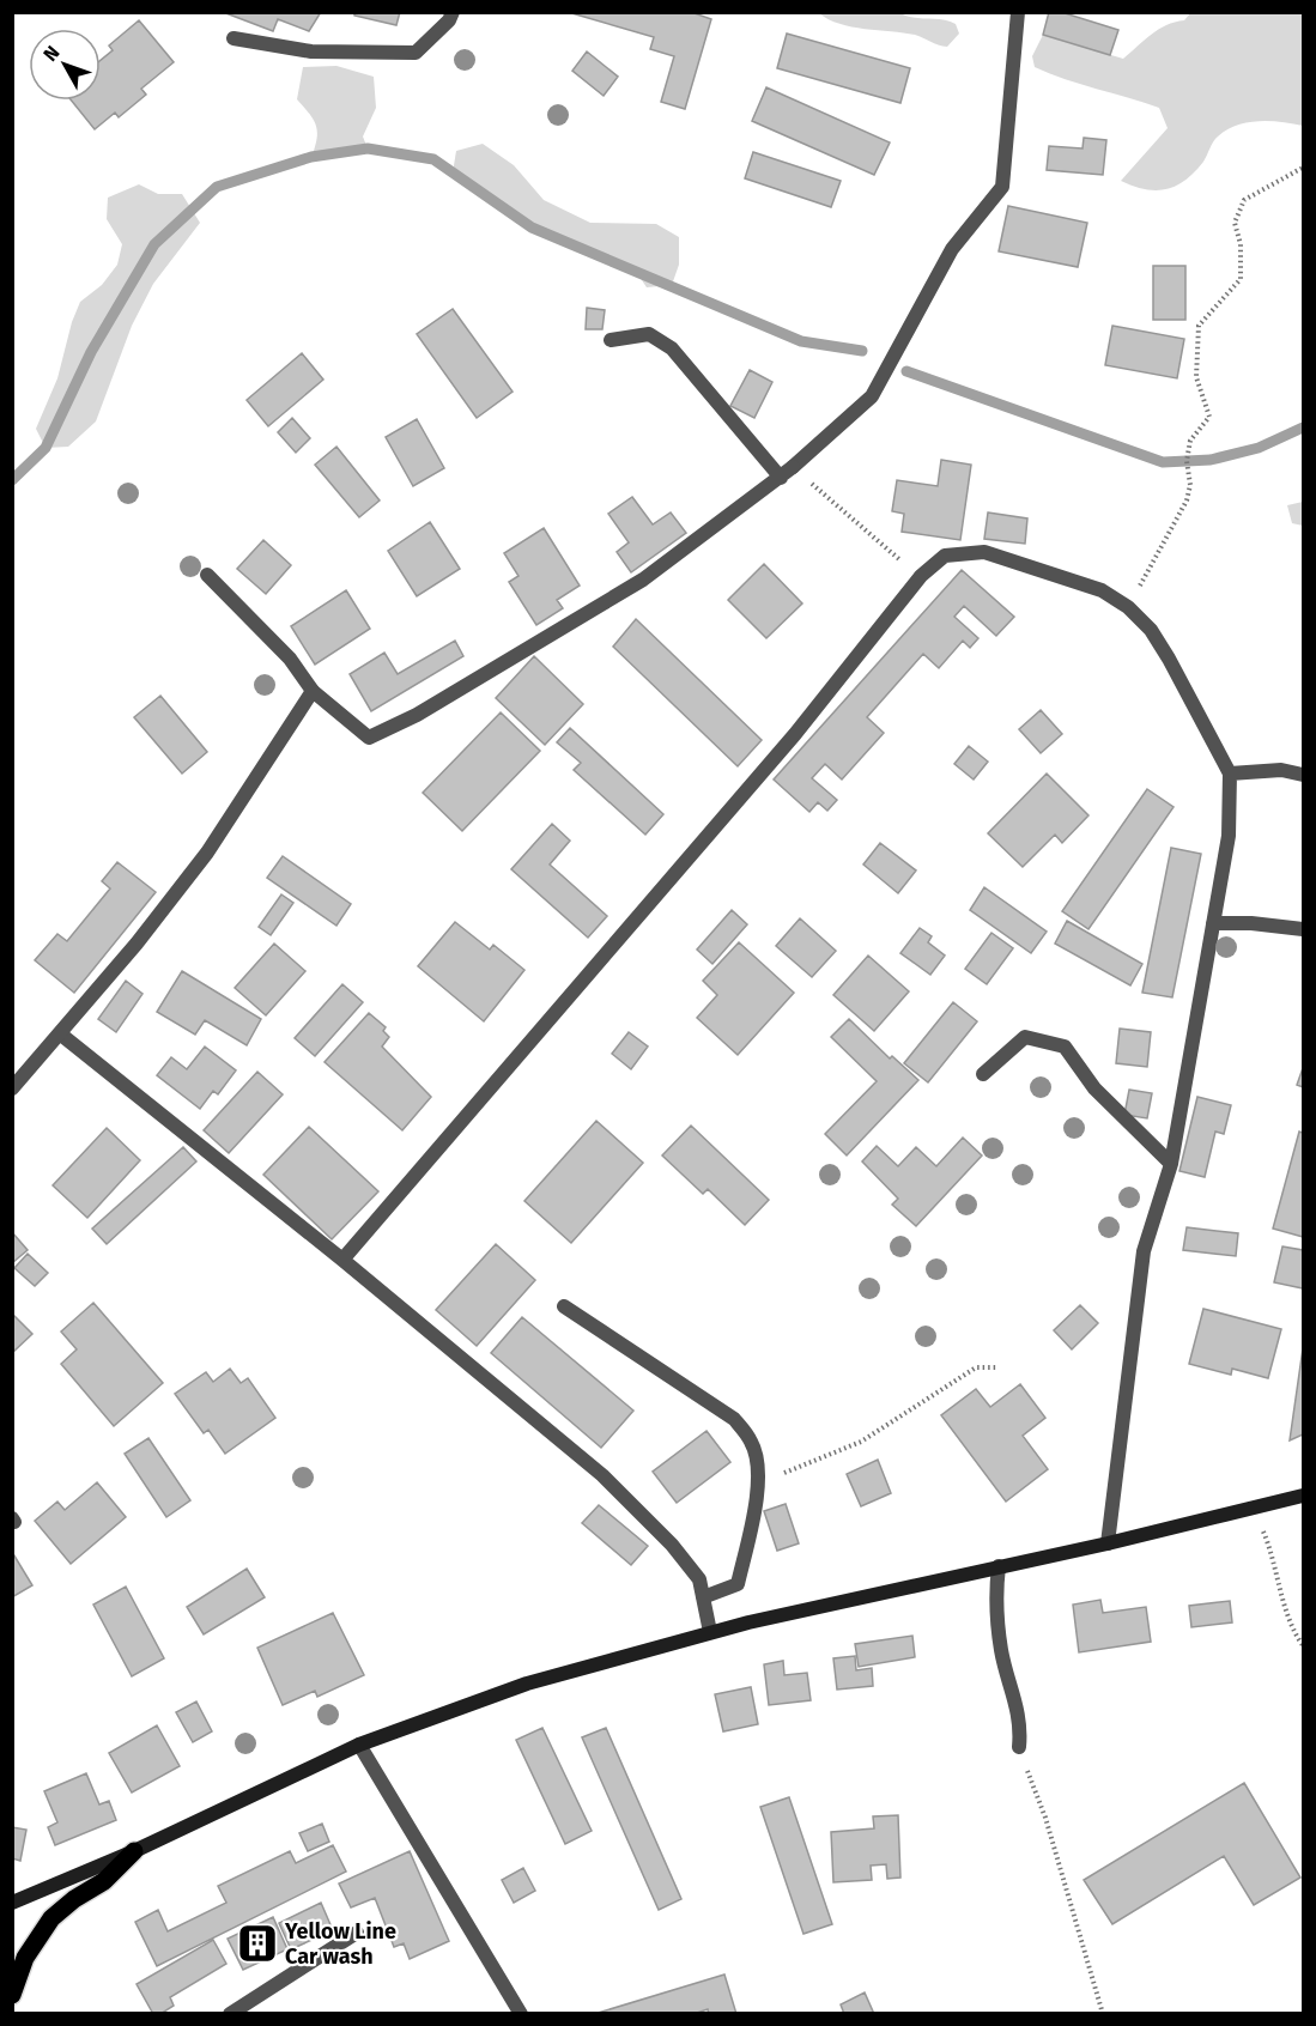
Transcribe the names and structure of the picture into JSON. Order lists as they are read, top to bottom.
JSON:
{
  "places": {
    "building": ["Yellow Line Car wash"]
  },
  "north": "top left"
}
